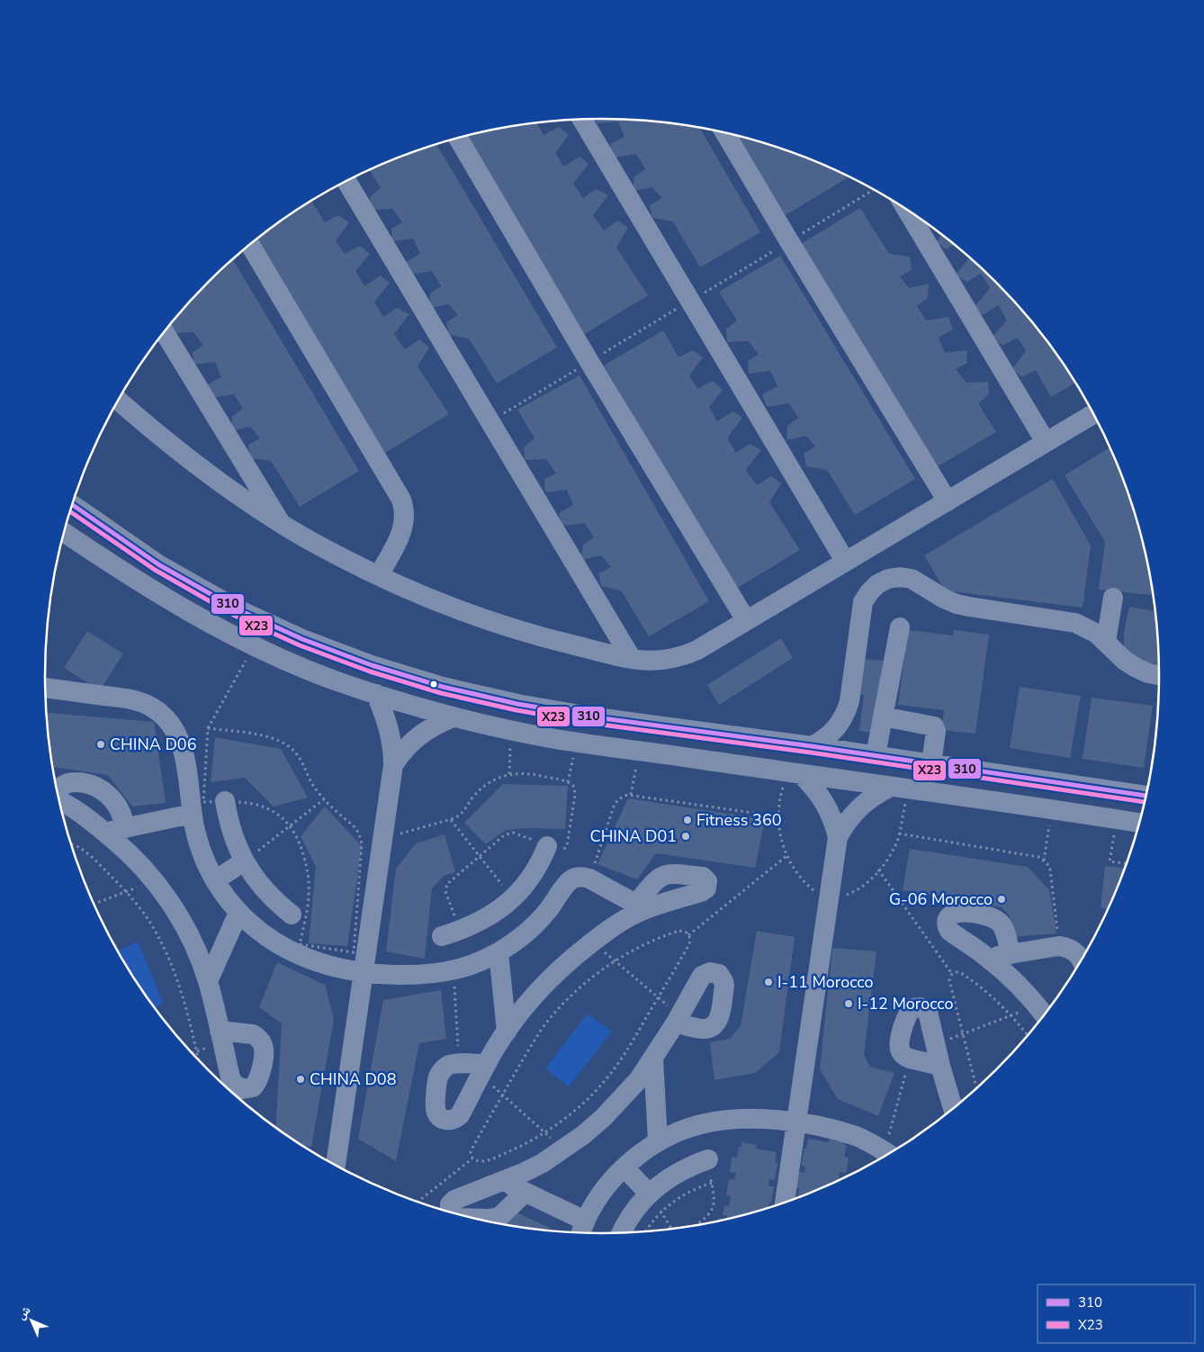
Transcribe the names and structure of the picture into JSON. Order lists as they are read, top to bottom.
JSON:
{
  "places": [
    "CHINA D06",
    "Fitness 360",
    "CHINA D01",
    "G-06 Morocco",
    "I-11 Morocco",
    "I-12 Morocco",
    "CHINA D08"
  ],
  "lines": ["transit line 310", "transit line X23"],
  "legend": ["310", "X23"],
  "north": "top left"
}
